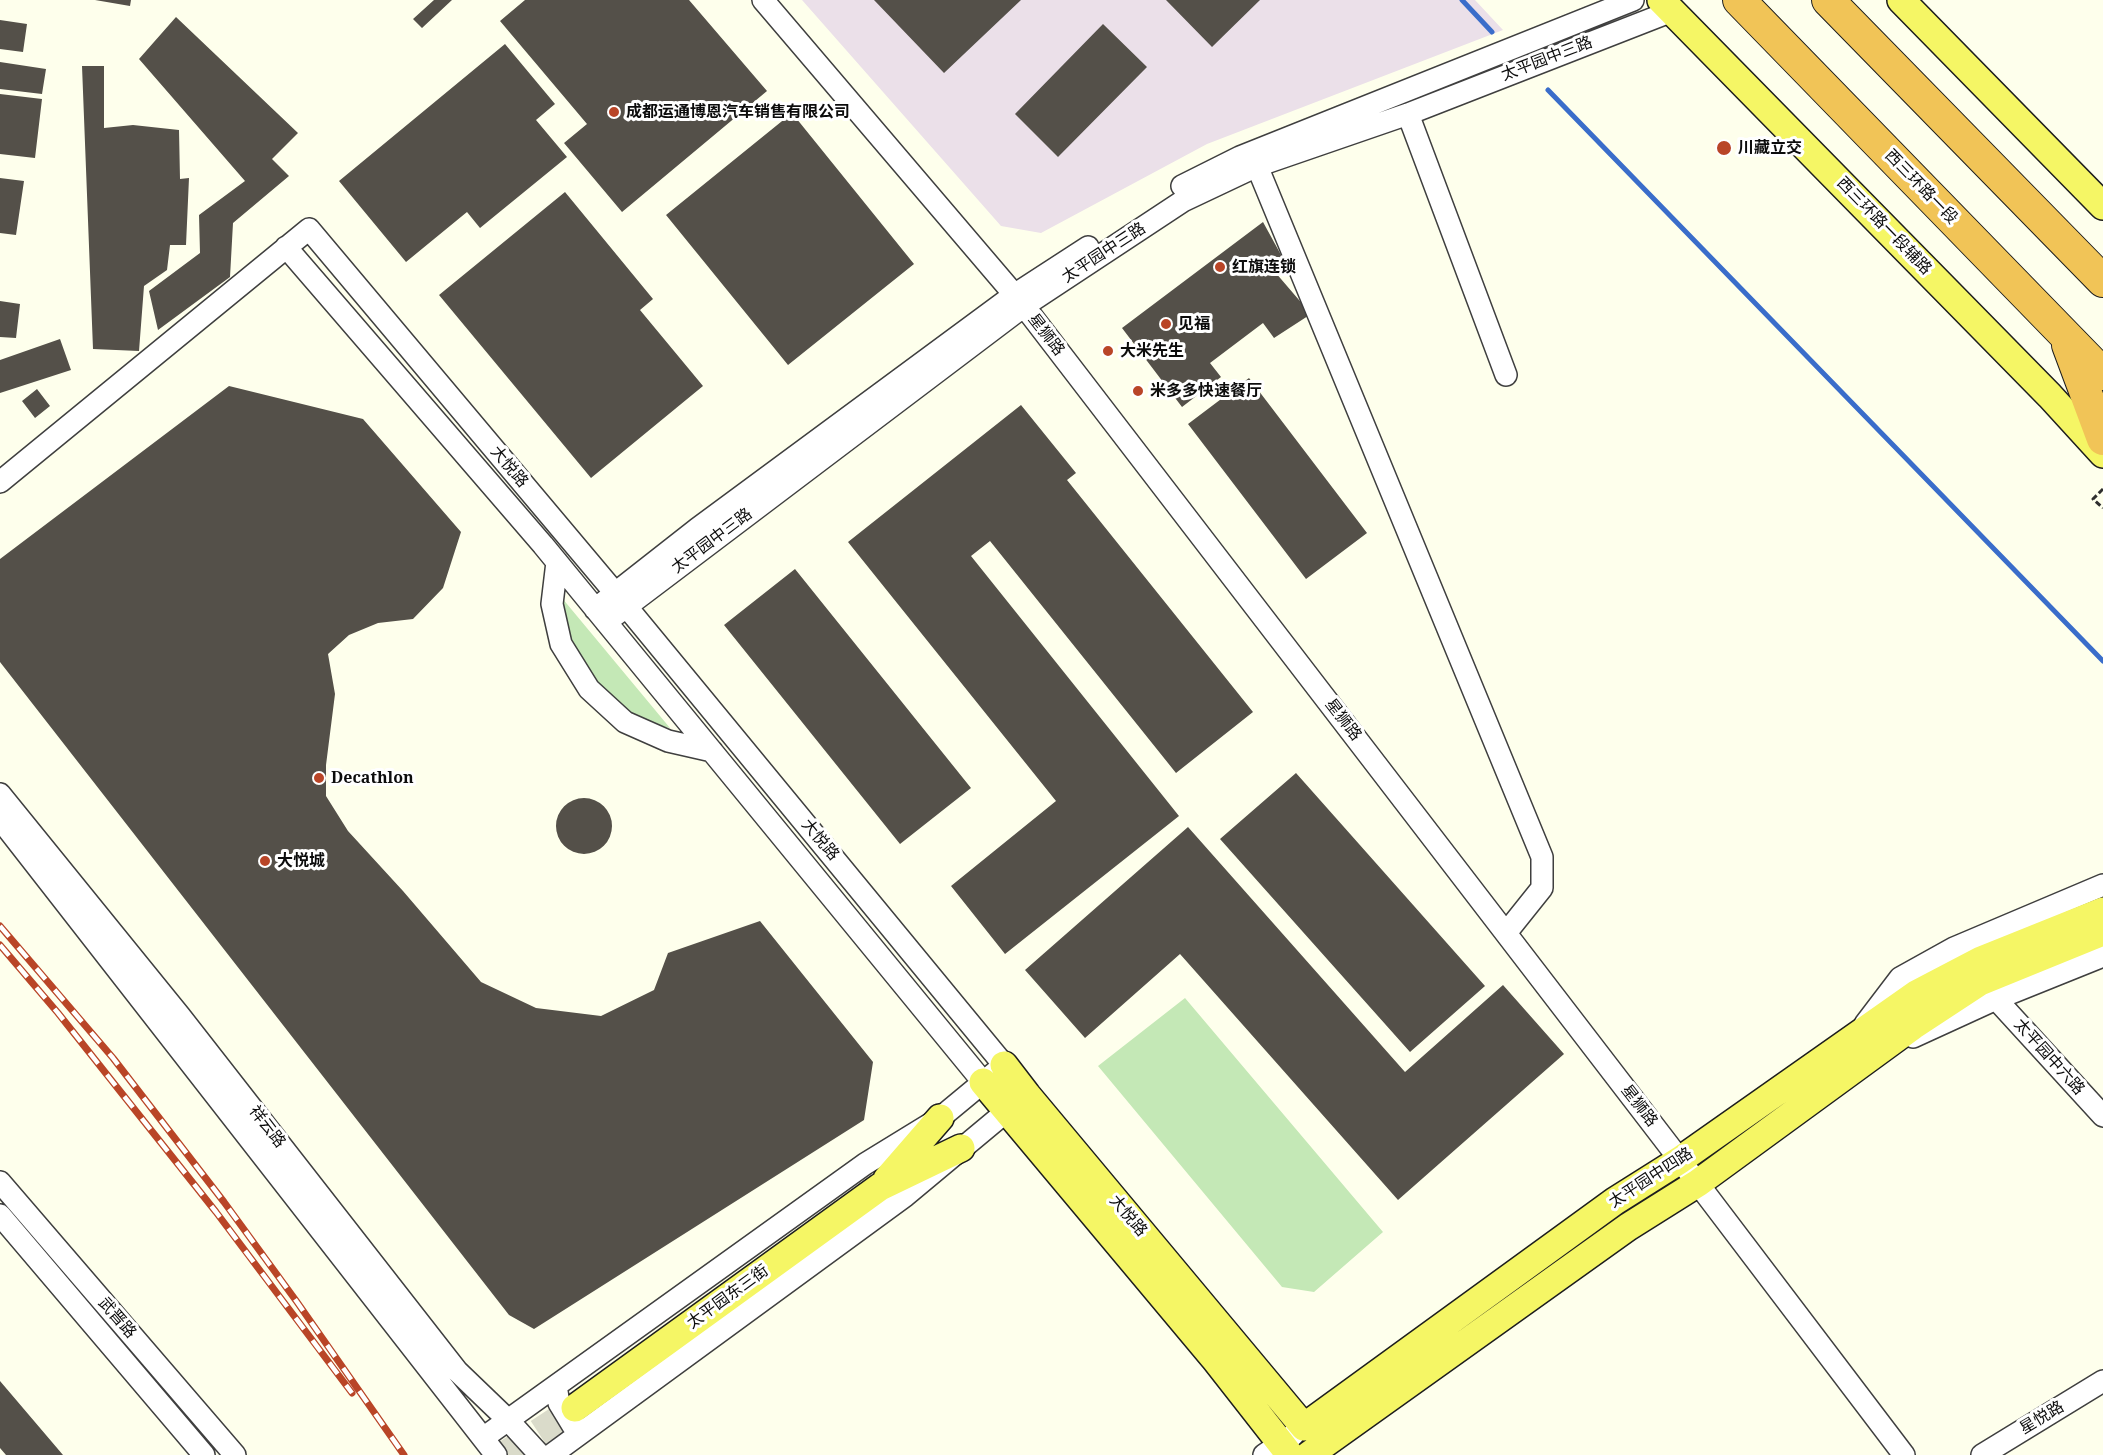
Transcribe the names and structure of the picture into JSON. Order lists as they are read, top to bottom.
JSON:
{
  "streets": {
    "highway": ["西三环路一段"],
    "main road": [
      "西三环路一段辅路",
      "大悦路",
      "太平园中四路",
      "太平园东三街"
    ],
    "street": [
      "太平园中三路",
      "星狮路",
      "太平园中六路",
      "祥云路",
      "武晋路",
      "星悦路"
    ]
  },
  "crossings": [
    ["太平园中三路", "西三环路一段辅路"],
    ["太平园中三路", "星狮路"],
    ["太平园中三路", "大悦路"],
    ["星狮路", "太平园中四路"],
    ["大悦路", "太平园中四路"]
  ],
  "places": [
    "成都运通博恩汽车销售有限公司",
    "川藏立交",
    "红旗连锁",
    "见福",
    "大米先生",
    "米多多快速餐厅",
    "Decathlon",
    "大悦城"
  ]
}
